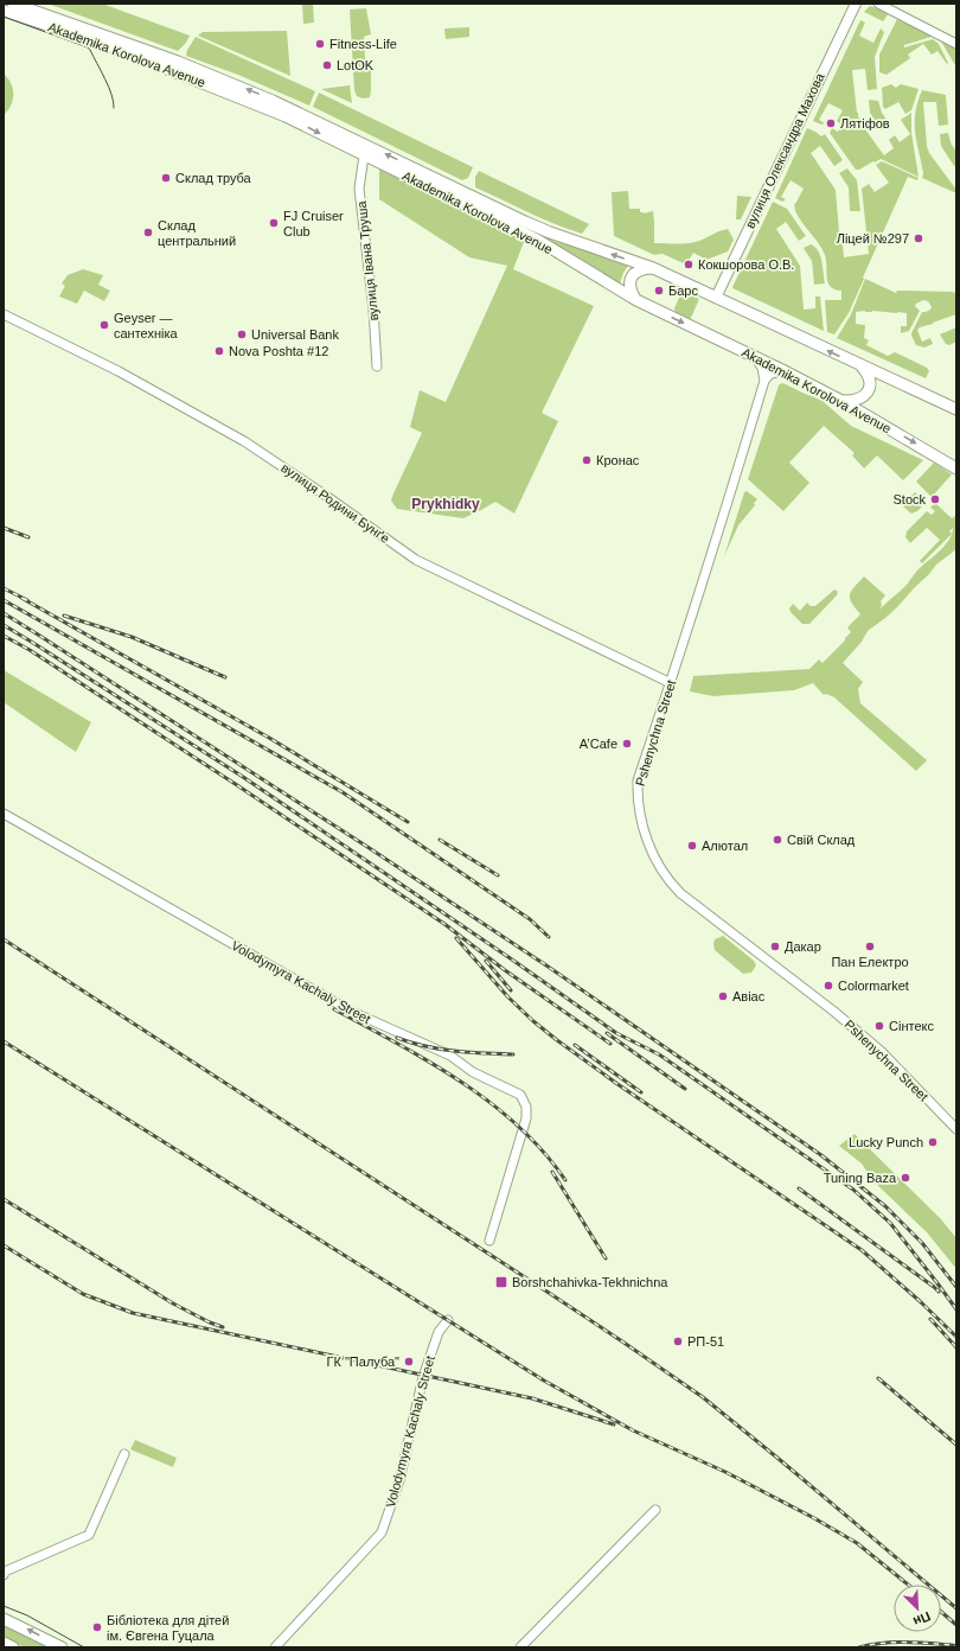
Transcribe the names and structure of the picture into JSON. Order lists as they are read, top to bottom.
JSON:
{
  "streets": {
    "main road": ["Akademika Korolova Avenue"],
    "street": [
      "вулиця Олександра Махова",
      "вулиця Івана Труша",
      "вулиця Родини Бунґе",
      "Pshenychna Street",
      "Volodymyra Kachaly Street"
    ]
  },
  "crossings": [
    ["Akademika Korolova Avenue", "вулиця Олександра Махова"],
    ["Akademika Korolova Avenue", "вулиця Івана Труша"],
    ["вулиця Родини Бунґе", "Pshenychna Street"]
  ],
  "districts": ["Prykhidky"],
  "places": {
    "other": [
      "Fitness-Life",
      "LotOK",
      "Лятіфов",
      "Склад труба",
      "FJ Cruiser Club",
      "Склад центральний",
      "Ліцей №297",
      "Кокшорова О.В.",
      "Барс",
      "Geyser — сантехніка",
      "Universal Bank",
      "Nova Poshta #12",
      "Кронас",
      "Stock",
      "A’Cafe",
      "Свій Склад",
      "Алютал",
      "Дакар",
      "Пан Електро",
      "Colormarket",
      "Авіас",
      "Сінтекс",
      "Lucky Punch",
      "Tuning Baza",
      "РП-51",
      "ГК \"Палуба\"",
      "Бібліотека для дітей ім. Євгена Гуцала"
    ],
    "transit": ["Borshchahivka-Tekhnichna"]
  },
  "north": "bottom right"
}
